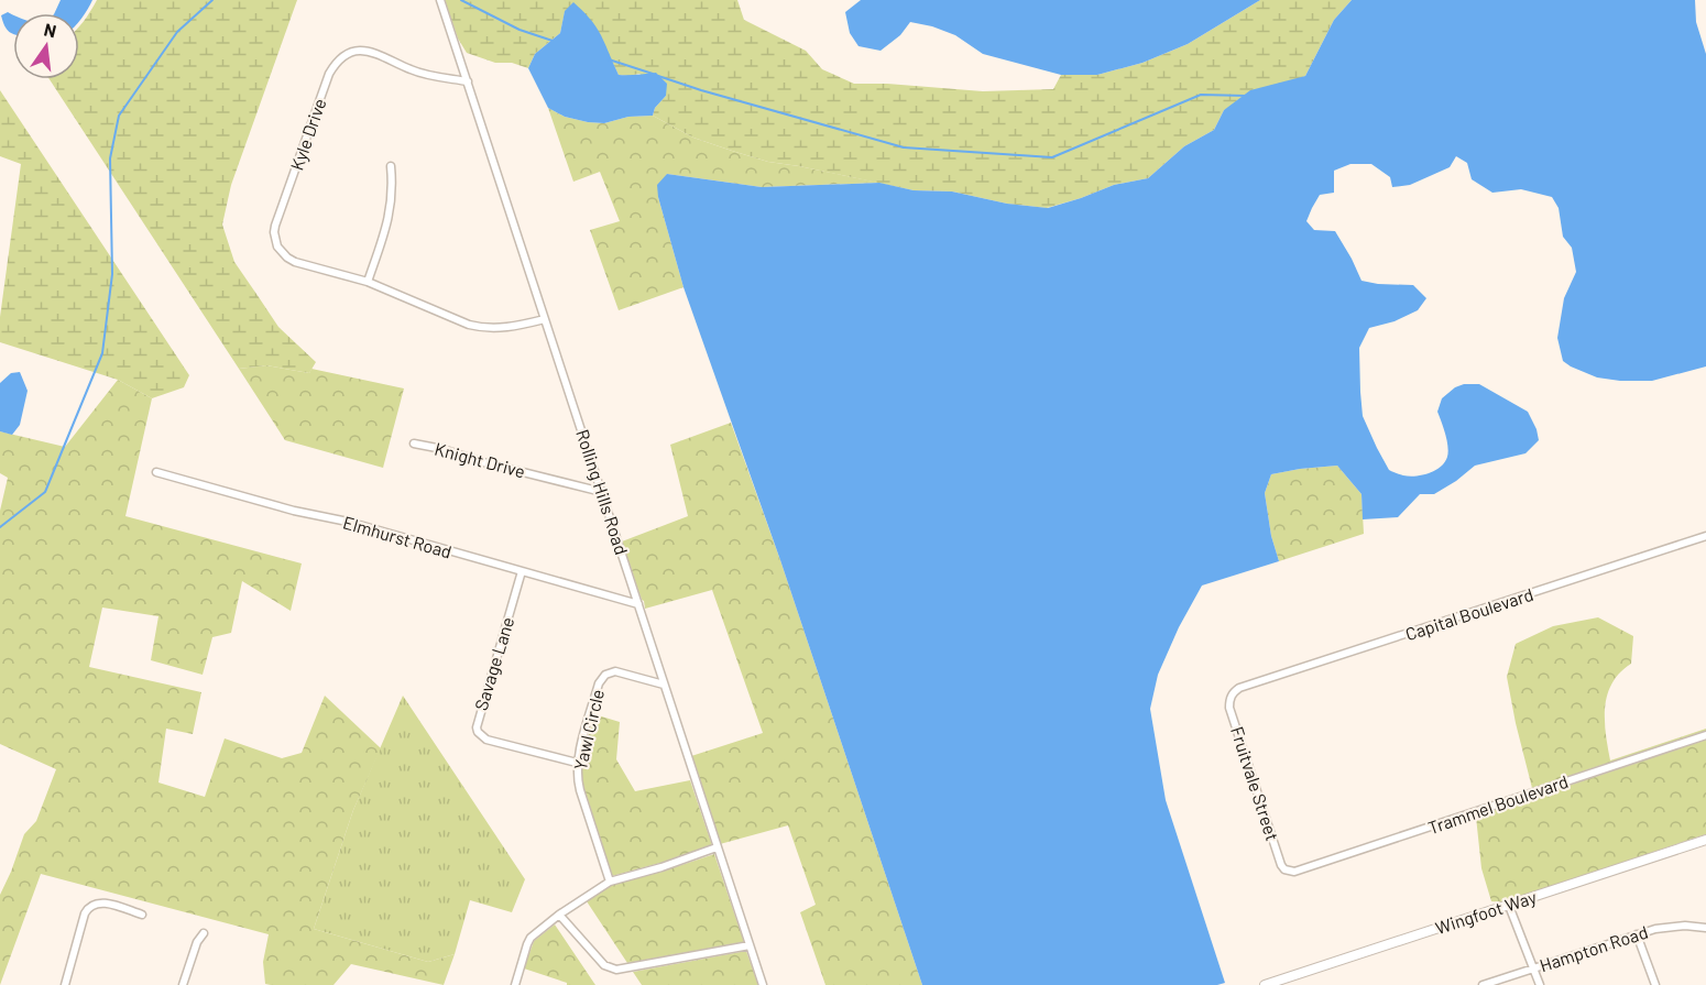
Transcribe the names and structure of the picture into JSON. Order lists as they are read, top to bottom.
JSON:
{
  "streets": {
    "street": [
      "Kyle Drive",
      "Knight Drive",
      "Rolling Hills Road",
      "Elmhurst Road",
      "Capital Boulevard",
      "Savage Lane",
      "Yawl Circle",
      "Fruitvale Street",
      "Trammel Boulevard",
      "Wingfoot Way",
      "Hampton Road"
    ]
  },
  "crossings": [
    ["Kyle Drive", "Rolling Hills Road"],
    ["Knight Drive", "Rolling Hills Road"],
    ["Rolling Hills Road", "Elmhurst Road"],
    ["Rolling Hills Road", "Yawl Circle"],
    ["Elmhurst Road", "Savage Lane"],
    ["Capital Boulevard", "Fruitvale Street"],
    ["Savage Lane", "Yawl Circle"],
    ["Fruitvale Street", "Trammel Boulevard"]
  ],
  "north": "top"
}
